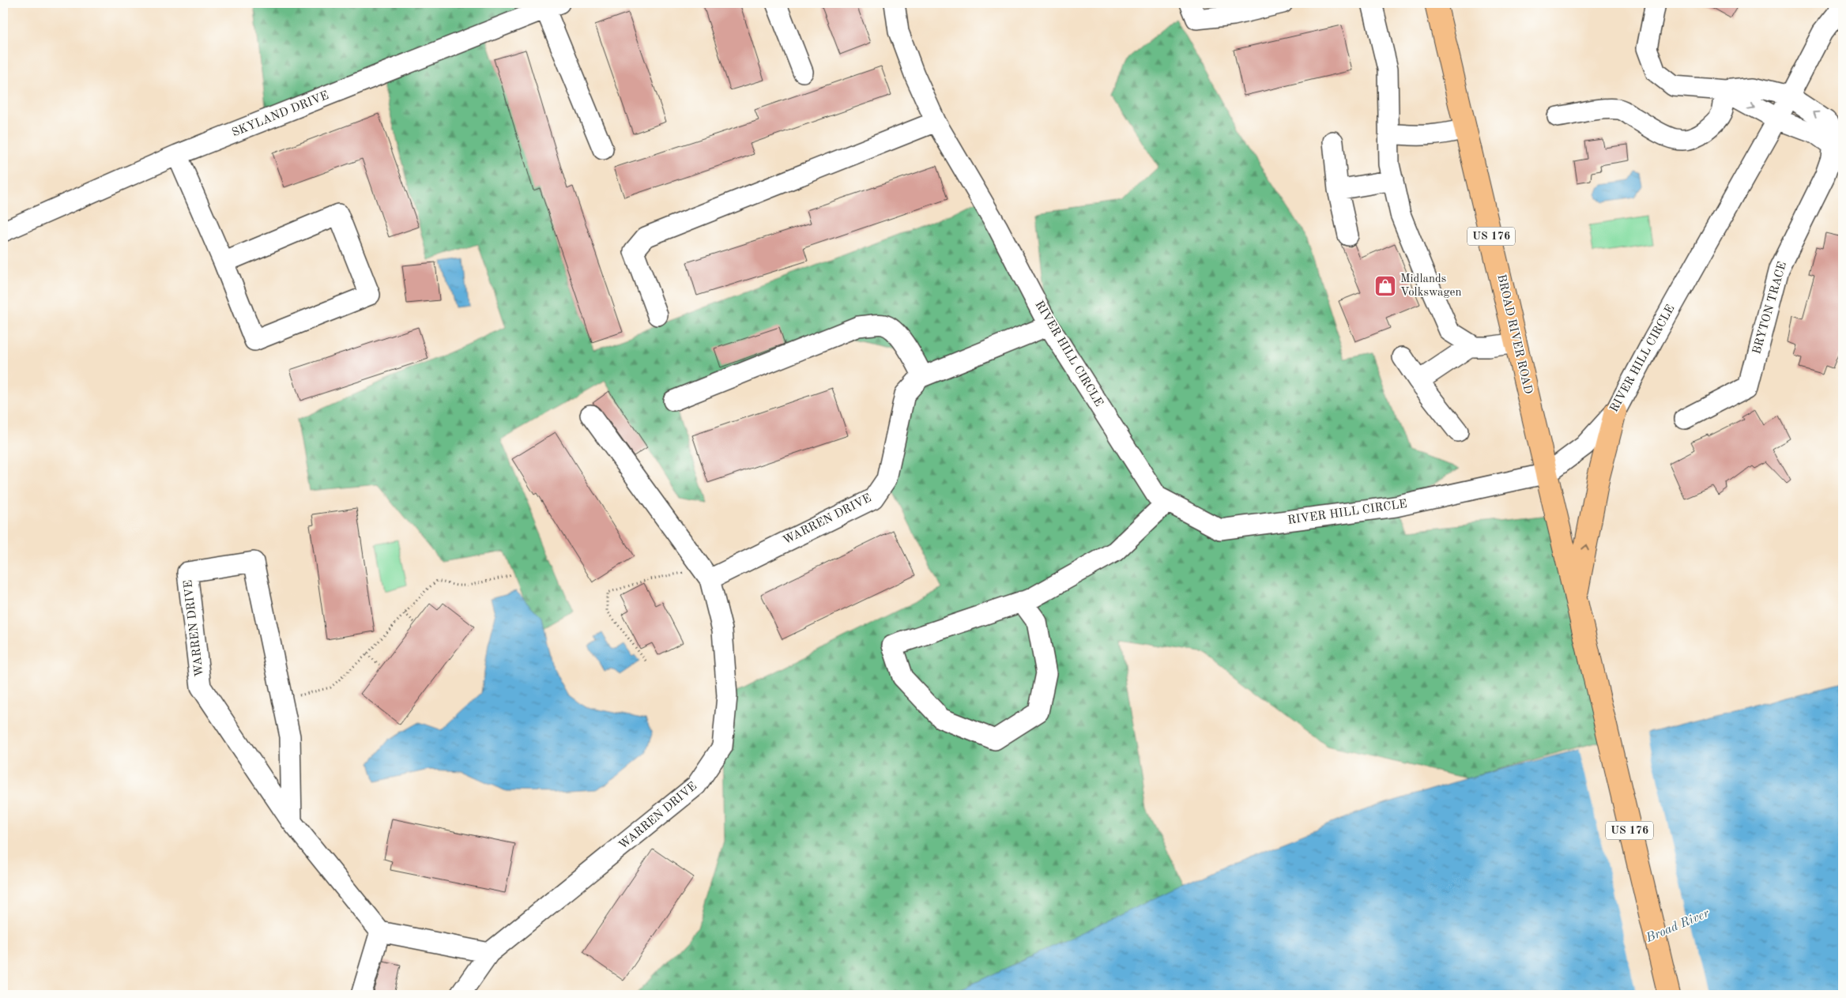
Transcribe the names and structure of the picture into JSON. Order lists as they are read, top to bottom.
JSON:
{
  "streets": {
    "main road": ["US 176", "BROAD RIVER ROAD"],
    "street": [
      "SKYLAND DRIVE",
      "BRYTON TRACE",
      "RIVER HILL CIRCLE",
      "WARREN DRIVE"
    ]
  },
  "crossings": [
    ["BRYTON TRACE", "RIVER HILL CIRCLE"],
    ["BROAD RIVER ROAD", "RIVER HILL CIRCLE"],
    ["RIVER HILL CIRCLE", "WARREN DRIVE"]
  ],
  "water": ["Broad River"],
  "places": {
    "shop": ["Midlands Volkswagen"]
  }
}
